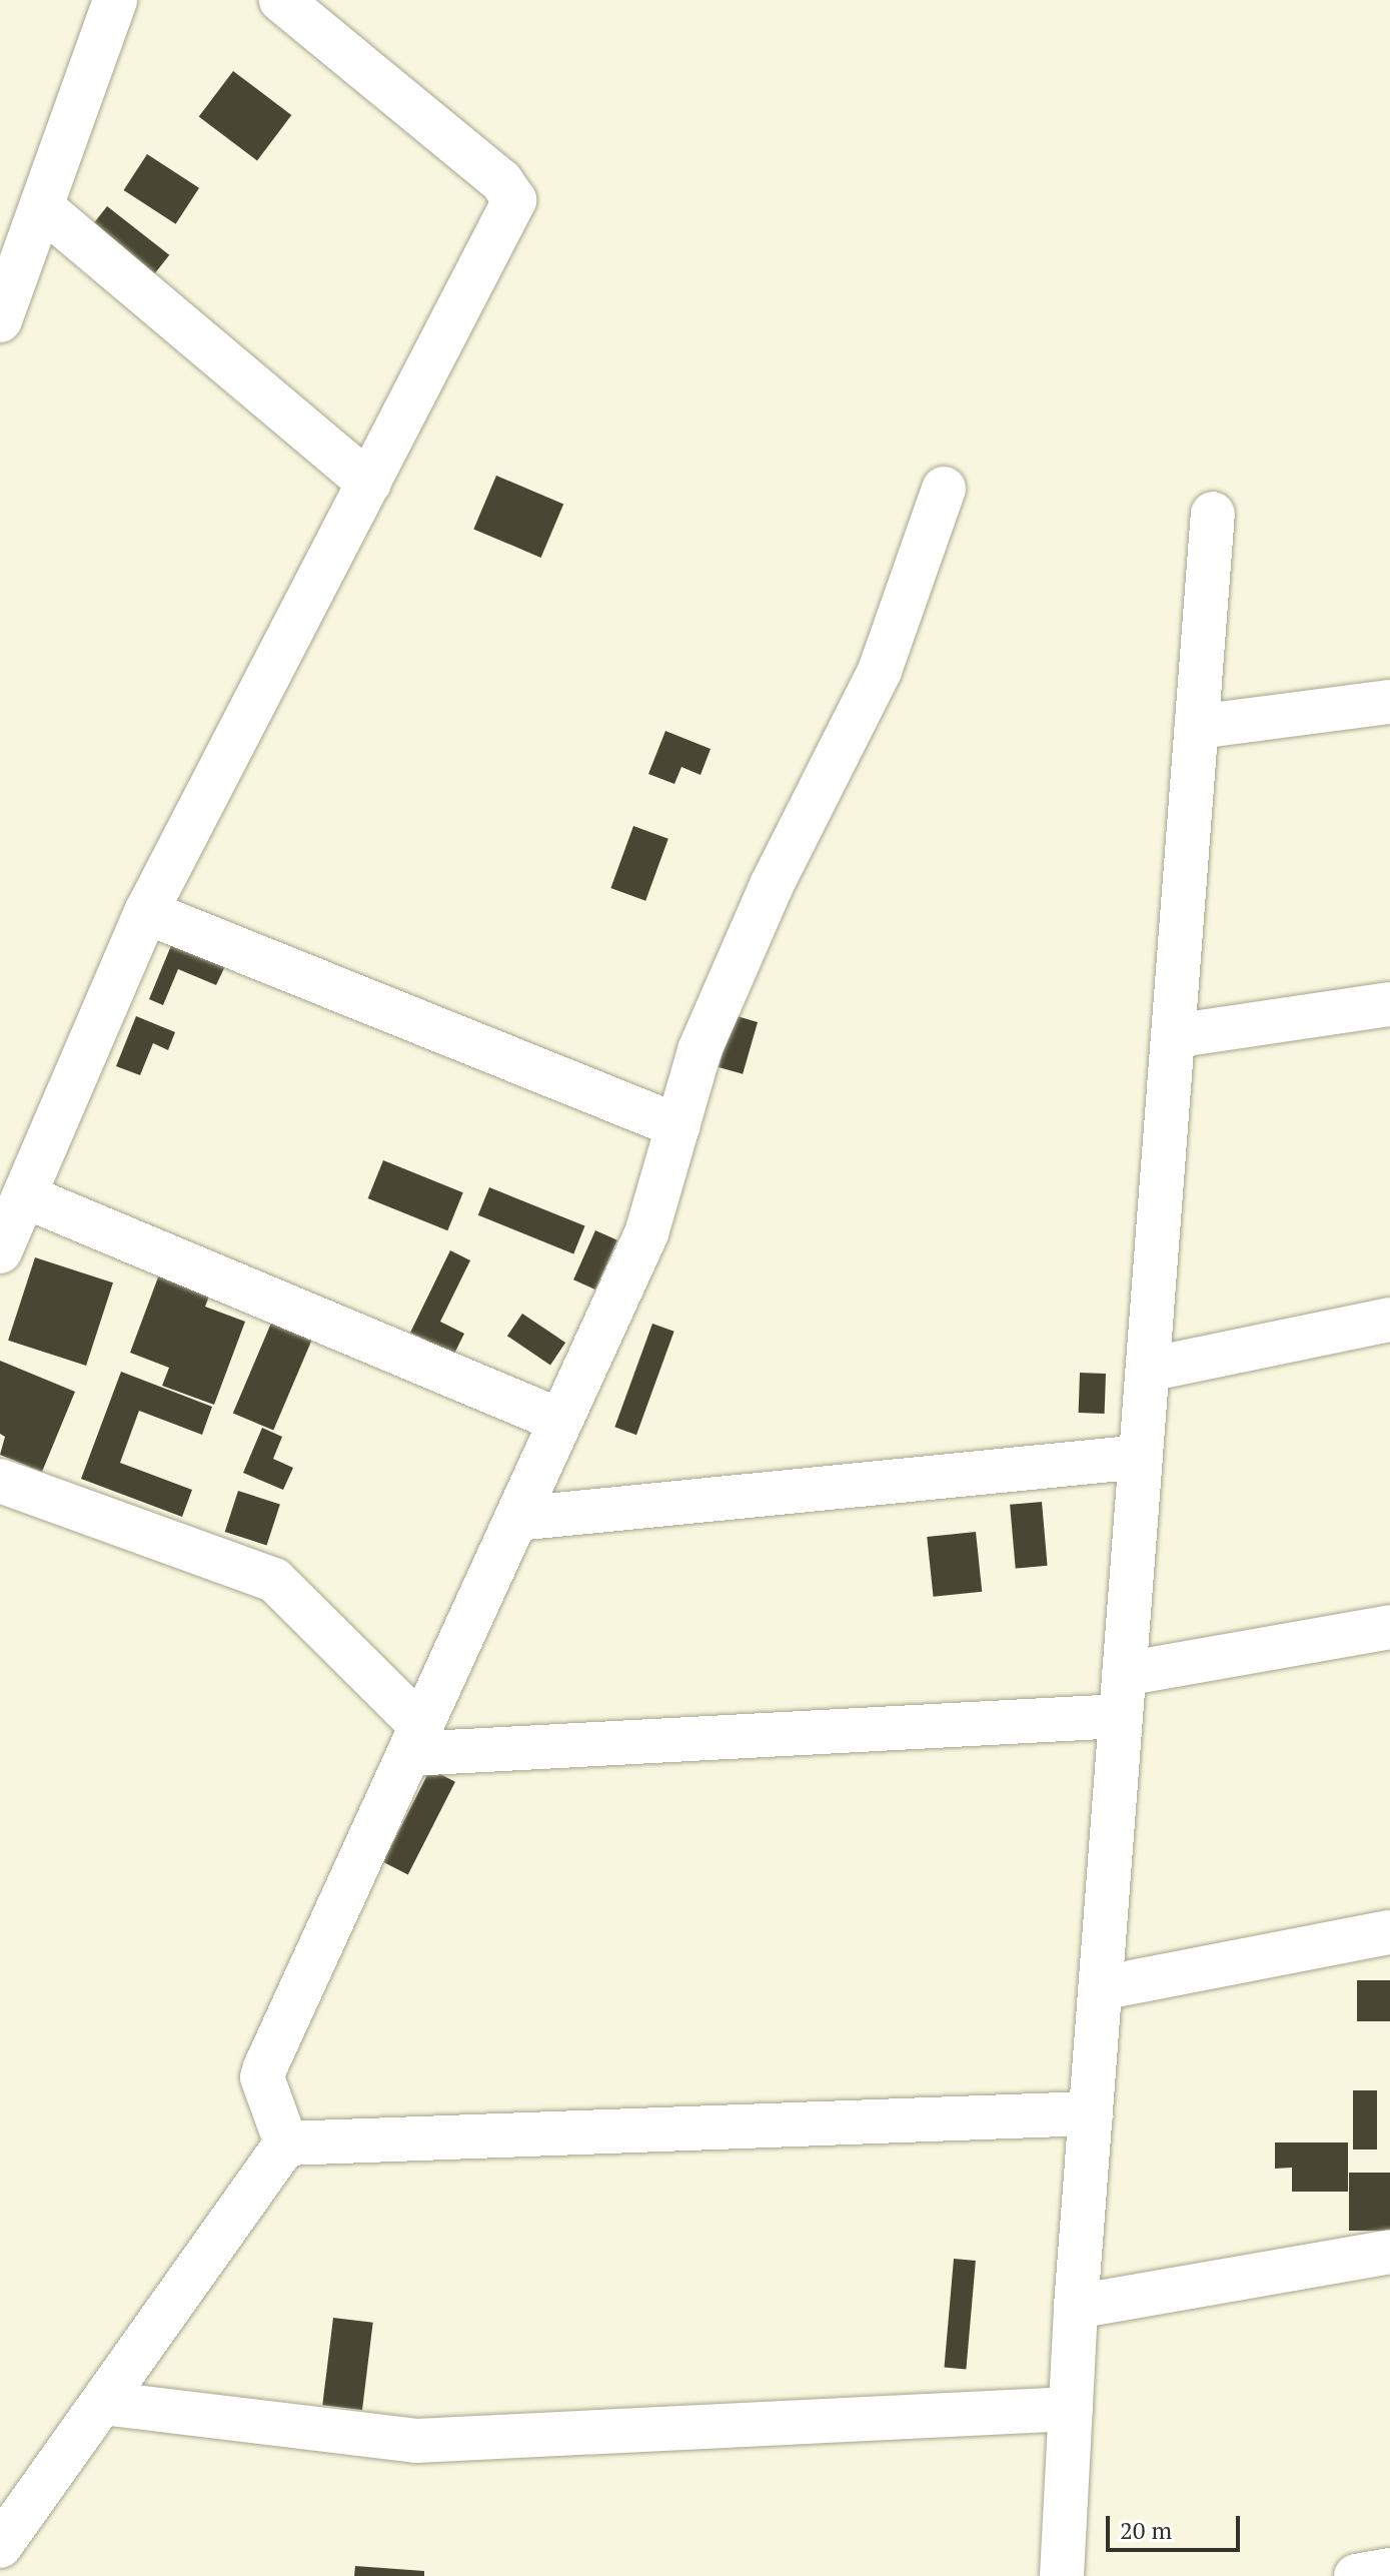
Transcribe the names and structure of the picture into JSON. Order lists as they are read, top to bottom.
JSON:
{
  "scale_bar": "20 m"
}
